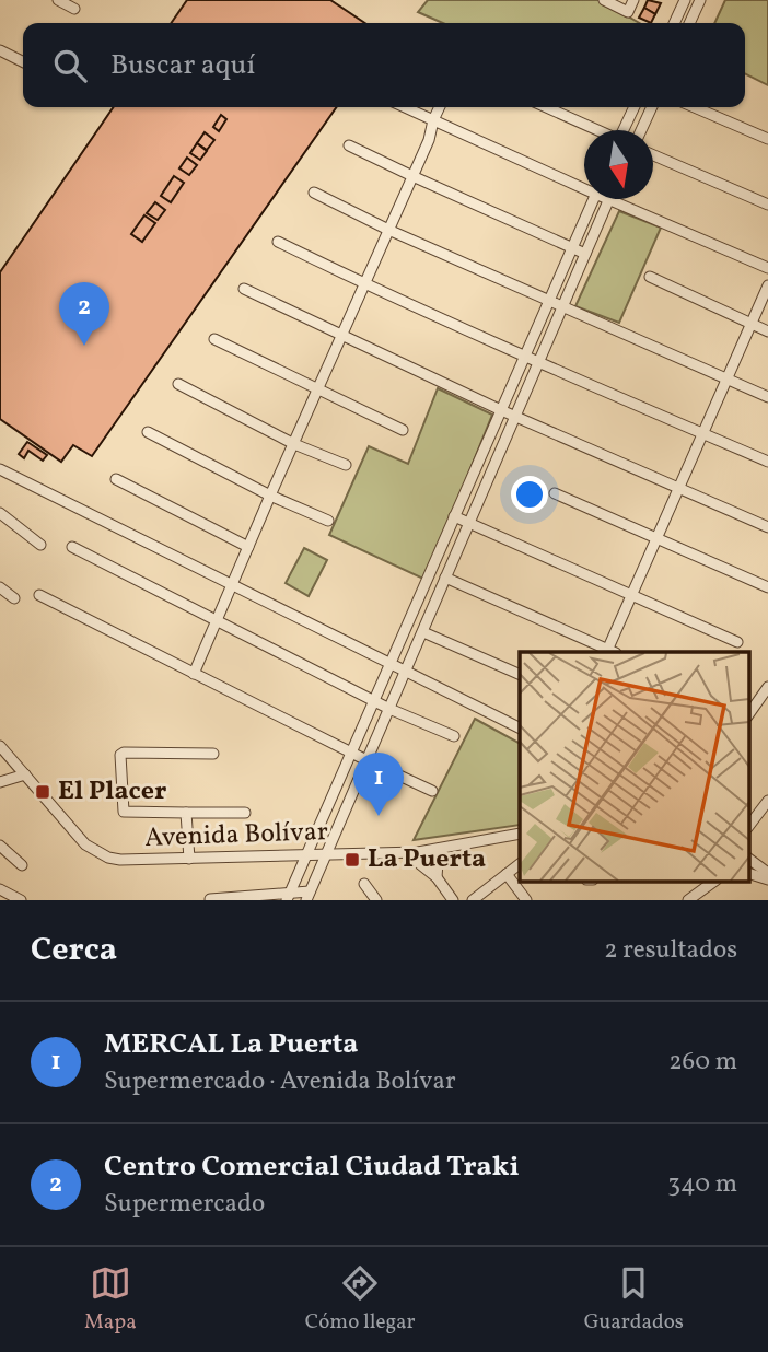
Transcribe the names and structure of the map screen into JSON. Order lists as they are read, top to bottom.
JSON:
{
  "streets": {
    "street": ["Avenida Bolívar"]
  },
  "places": {
    "transit": ["El Placer", "La Puerta"]
  },
  "north": "bottom",
  "page": {
    "search": "Buscar aquí",
    "pins": ["2", "1"],
    "heading": ["Cerca", "2 resultados"],
    "list": [
      {
        "mark": "1",
        "name": "MERCAL La Puerta",
        "note": "Supermercado · Avenida Bolívar",
        "value": "260 m"
      },
      {
        "mark": "2",
        "name": "Centro Comercial Ciudad Traki",
        "note": "Supermercado",
        "value": "340 m"
      }
    ],
    "nav": ["Mapa", "Cómo llegar", "Guardados"]
  }
}
